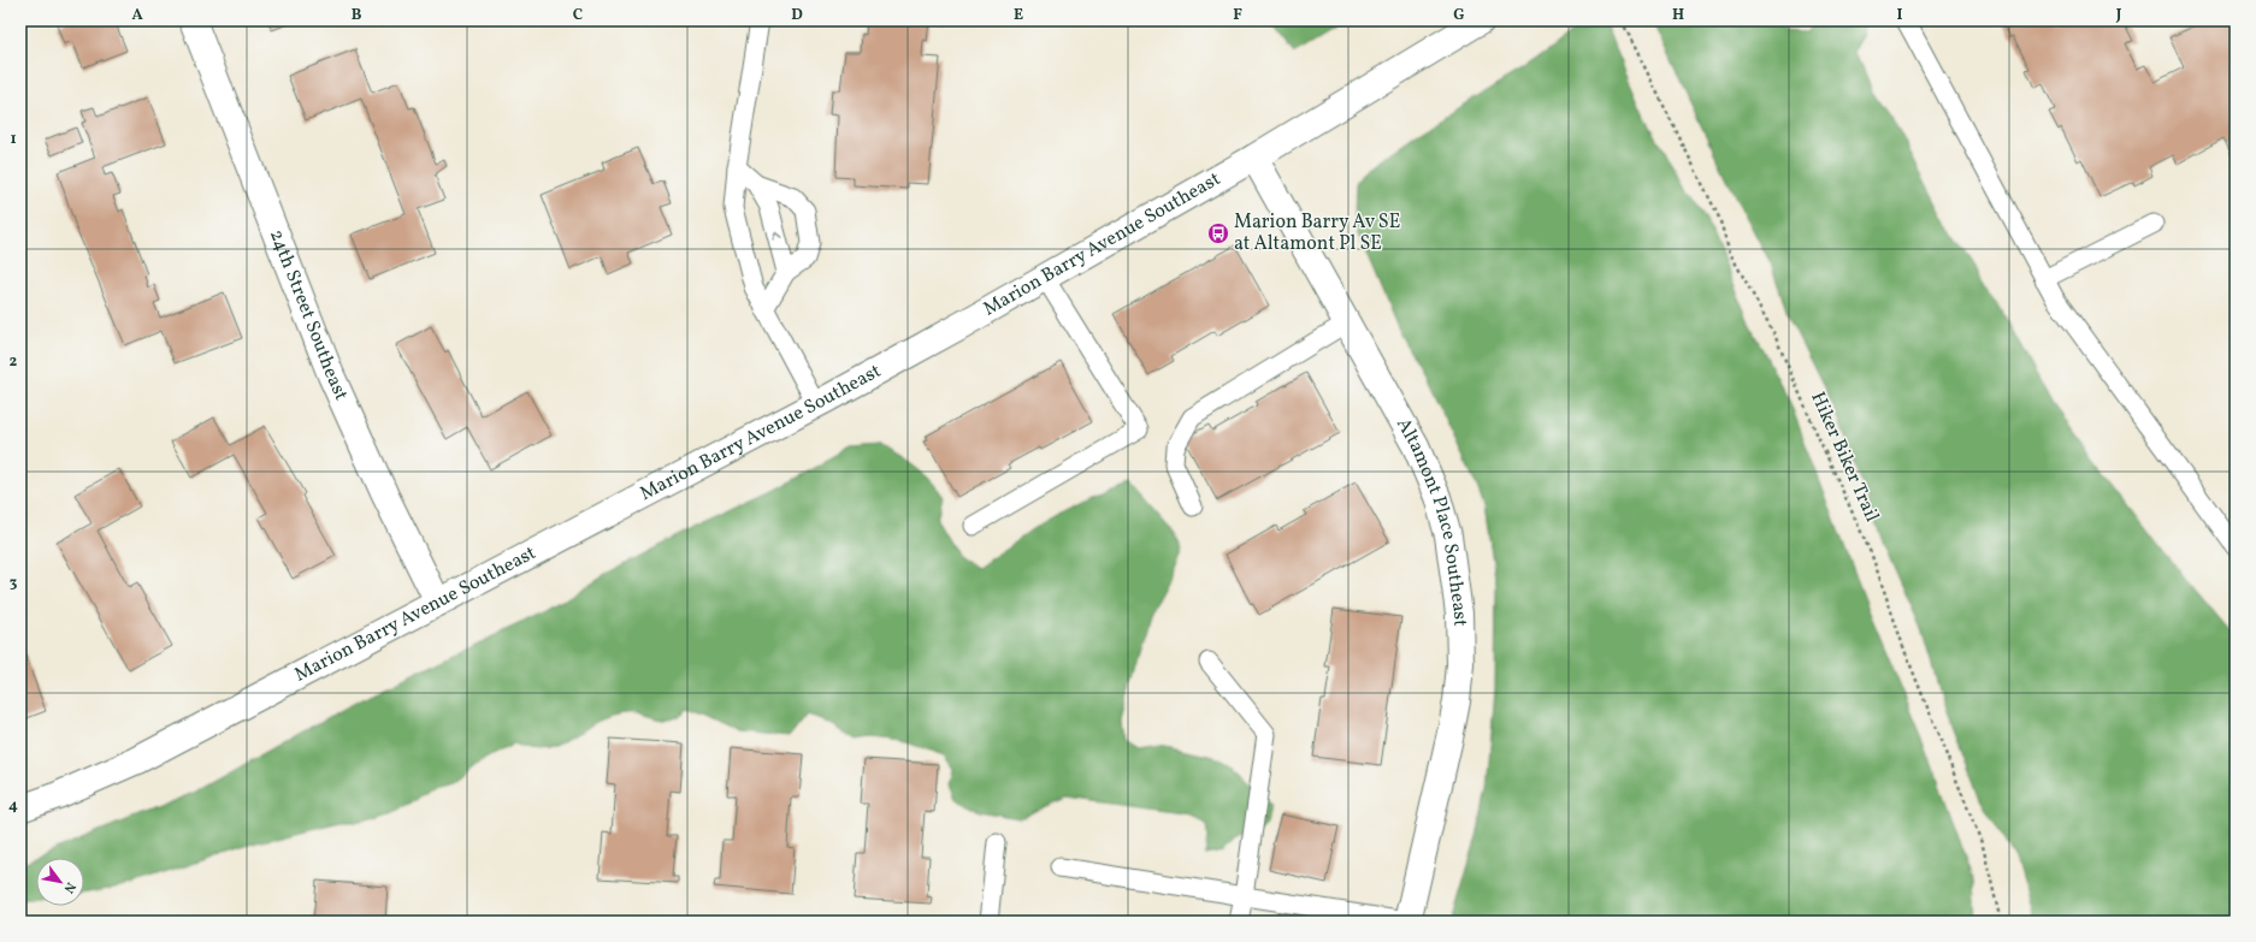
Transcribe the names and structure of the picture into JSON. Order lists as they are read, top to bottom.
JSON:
{
  "streets": {
    "main road": ["Marion Barry Avenue Southeast", "24th Street Southeast", "Altamont Place Southeast"],
    "path": ["Hiker Biker Trail"]
  },
  "crossings": [
    ["Marion Barry Avenue Southeast", "24th Street Southeast"],
    ["Marion Barry Avenue Southeast", "Altamont Place Southeast"]
  ],
  "places": {
    "bus stop": ["Marion Barry Av SE at Altamont Pl SE"]
  },
  "north": "bottom right",
  "grid": {
    "columns": [
      "A",
      "B",
      "C",
      "D",
      "E",
      "F",
      "G",
      "H",
      "I",
      "J"
    ],
    "rows": [
      "1",
      "2",
      "3",
      "4"
    ]
  }
}
